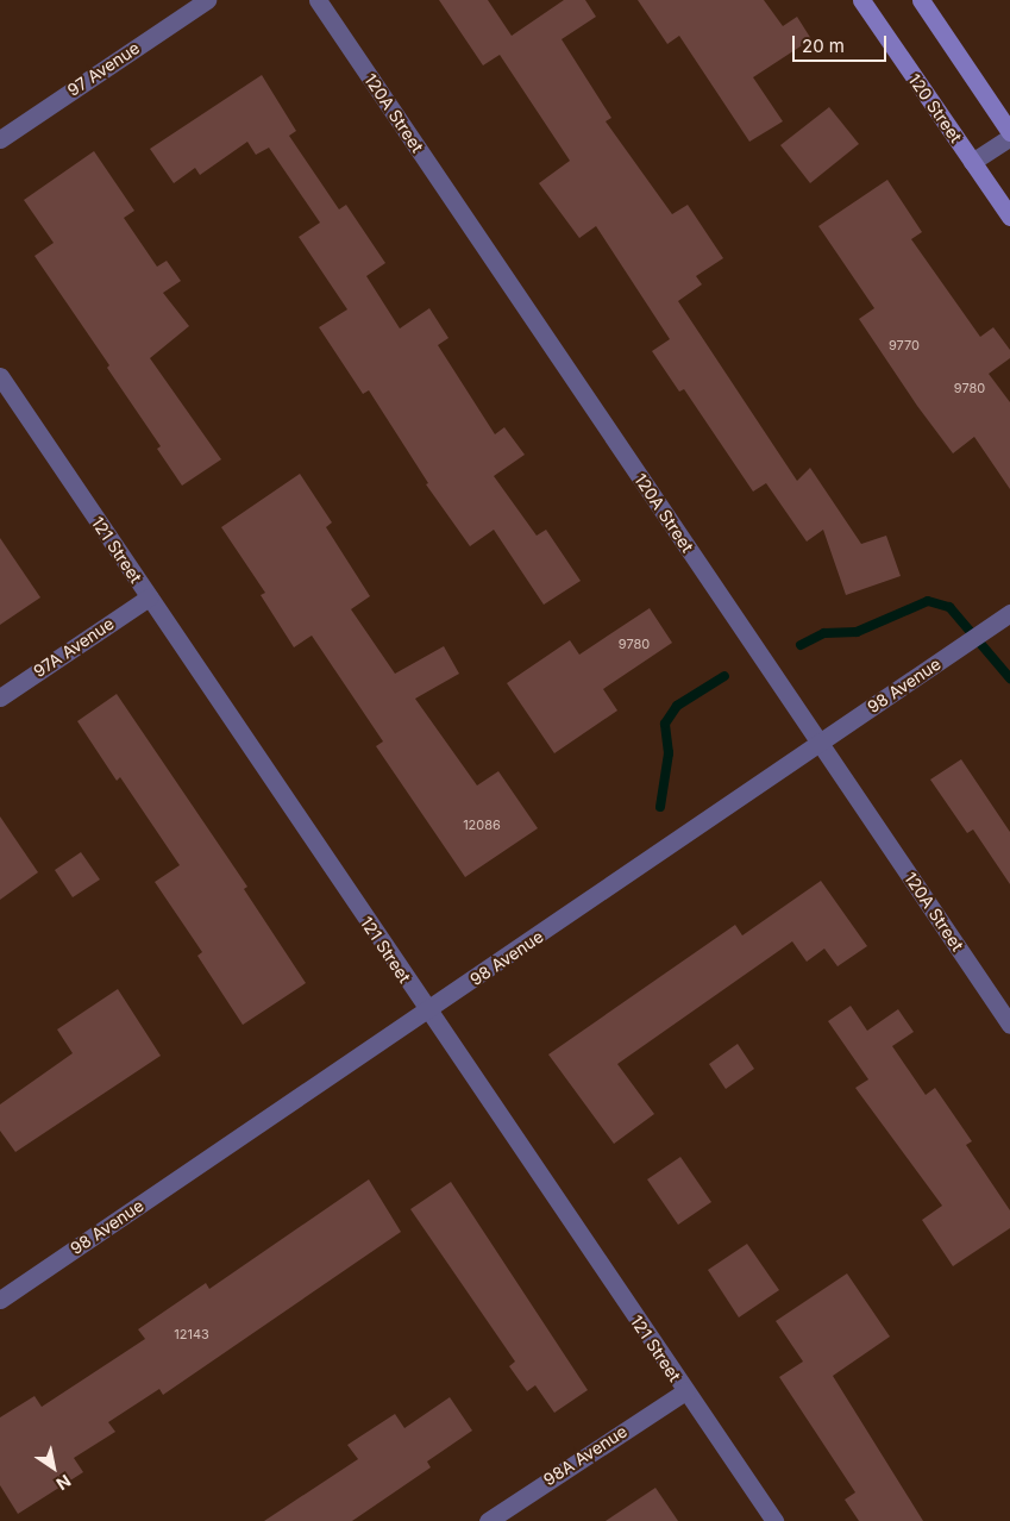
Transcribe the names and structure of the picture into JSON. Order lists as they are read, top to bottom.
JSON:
{
  "streets": {
    "main road": ["120 Street"],
    "street": [
      "97 Avenue",
      "120A Street",
      "121 Street",
      "97A Avenue",
      "98 Avenue",
      "98A Avenue"
    ]
  },
  "crossings": [
    ["120A Street", "98 Avenue"],
    ["121 Street", "97A Avenue"],
    ["121 Street", "98 Avenue"],
    ["121 Street", "98A Avenue"]
  ],
  "house_numbers": [
    "9770",
    "9780",
    "9780",
    "12086",
    "12143"
  ],
  "scale_bar": "20 m",
  "north": "bottom right"
}
